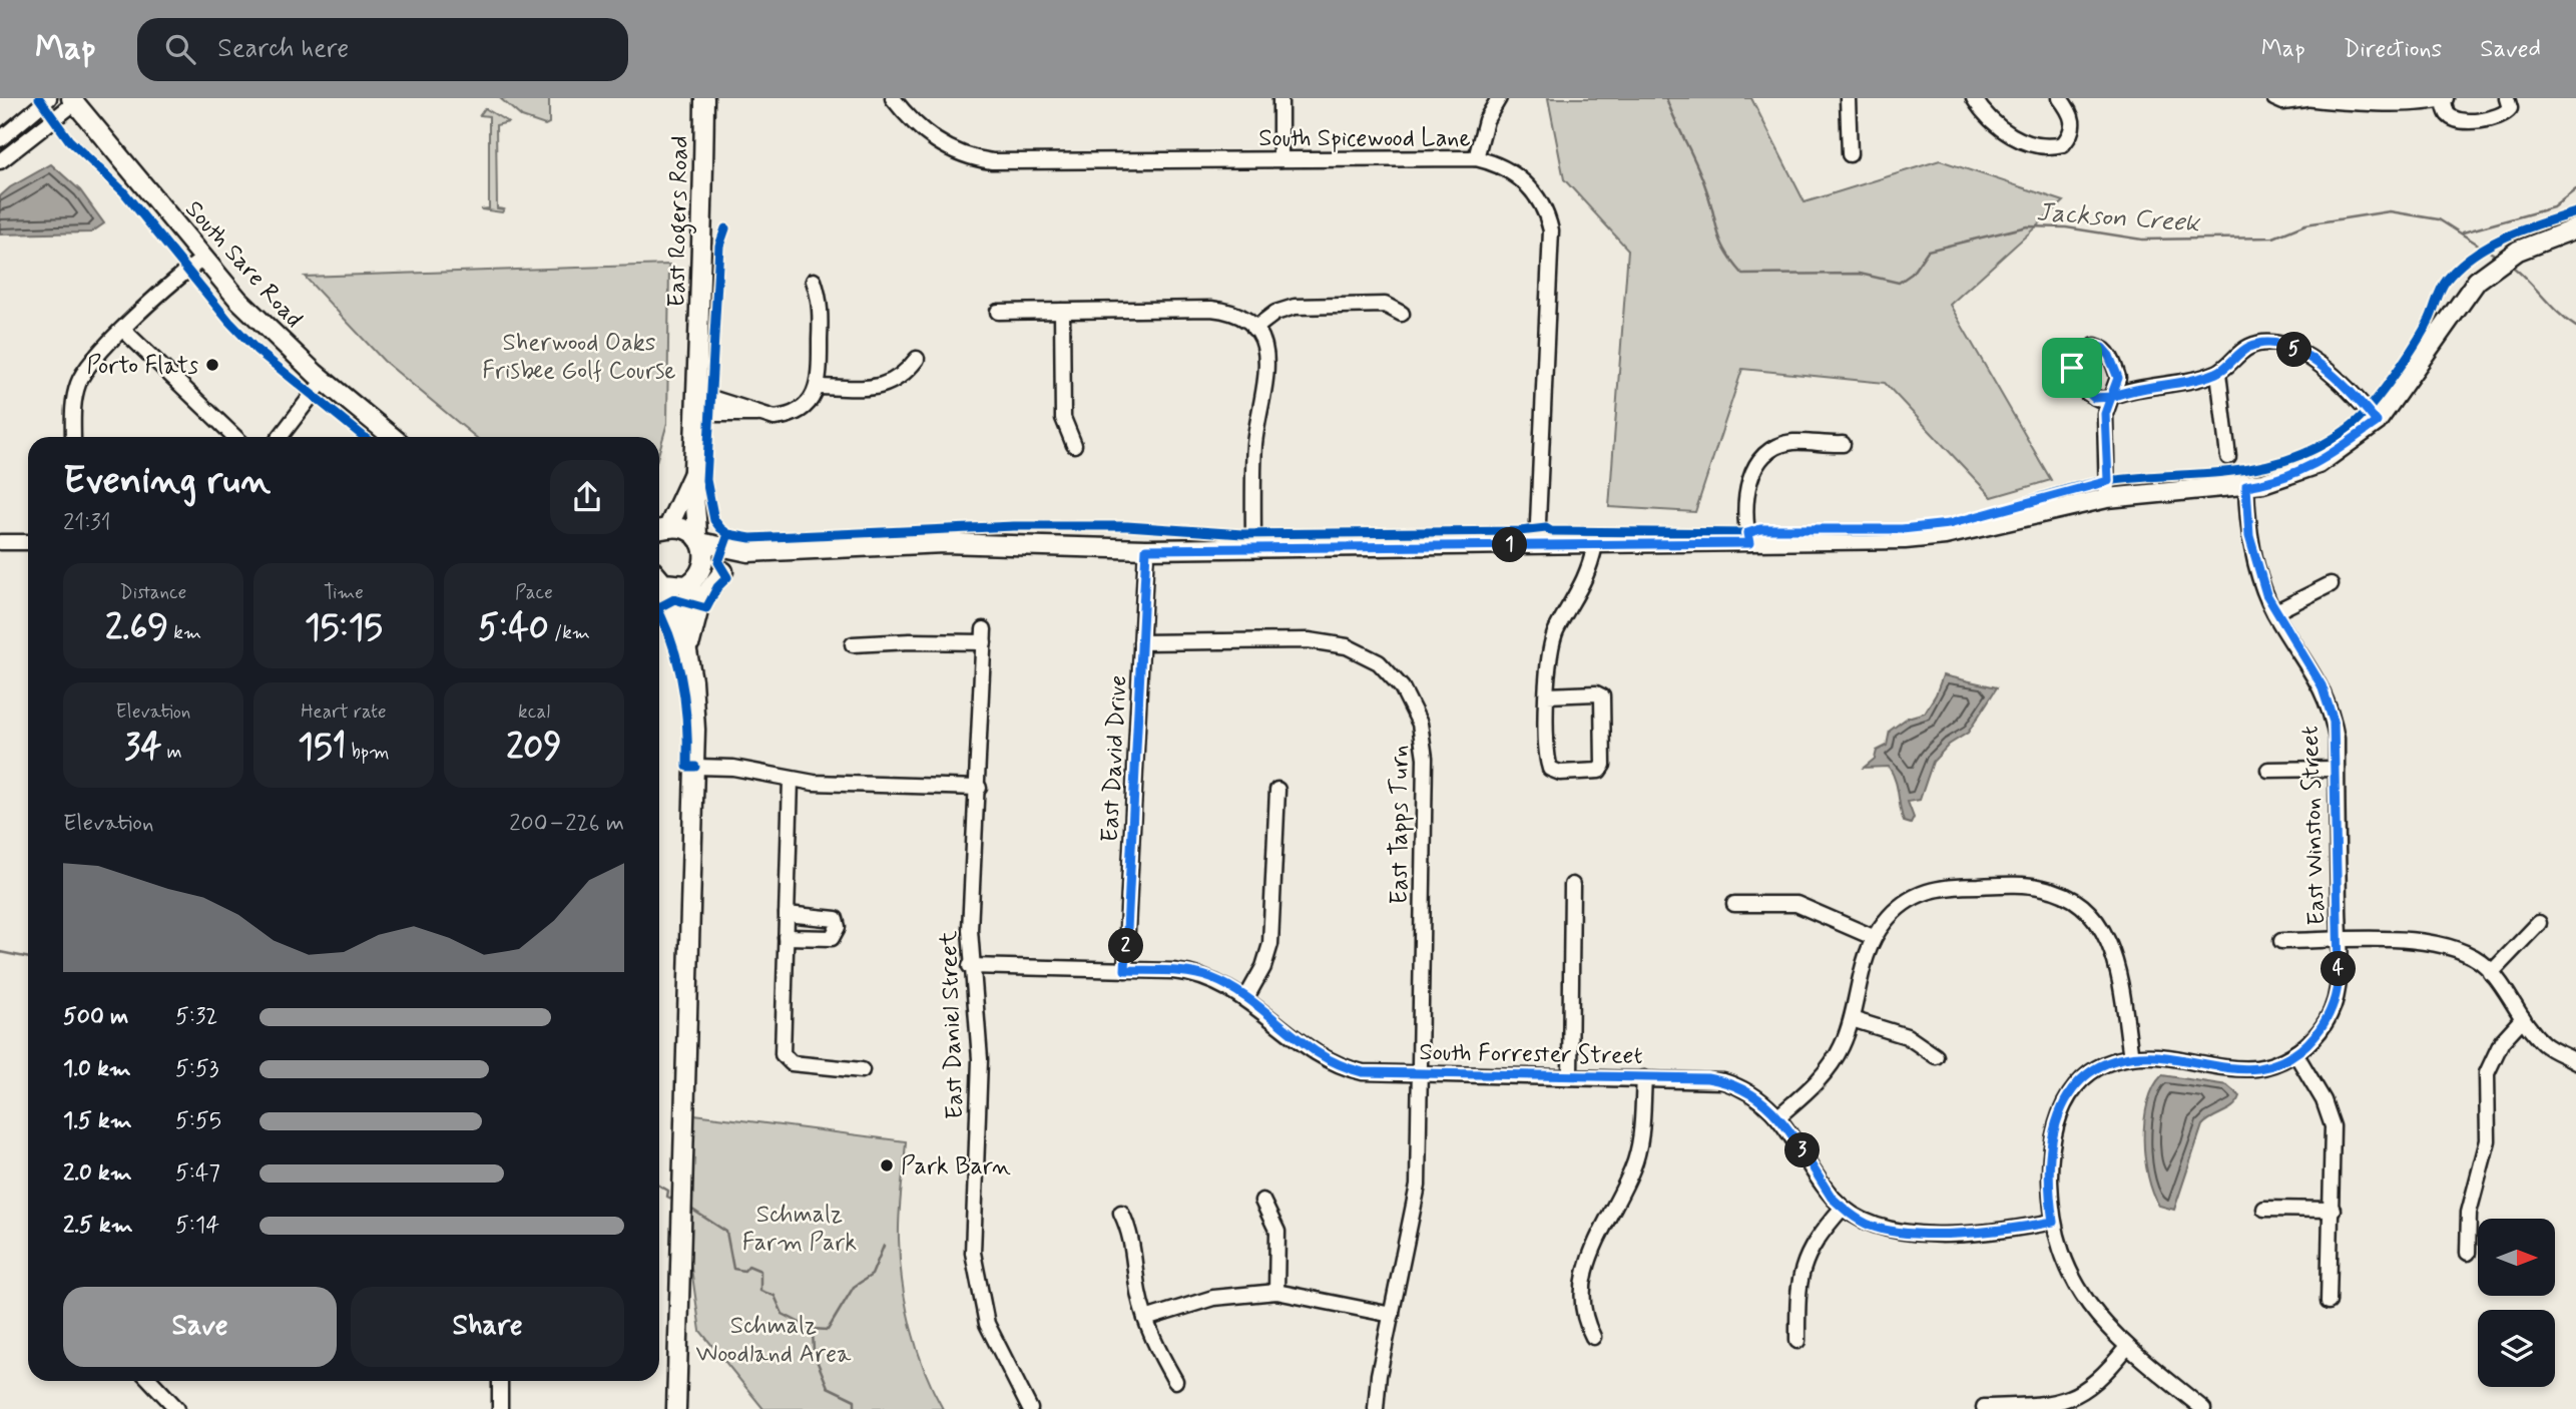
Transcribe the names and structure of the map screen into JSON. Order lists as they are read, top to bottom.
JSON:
{
  "streets": {
    "main road": ["East Rogers Road", "South Sare Road"],
    "street": [
      "South Spicewood Lane",
      "East David Drive",
      "East Tapps Turn",
      "East Winston Street",
      "East Daniel Street",
      "South Forrester Street"
    ]
  },
  "crossings": [
    ["East David Drive", "East Tapps Turn"],
    ["East David Drive", "South Forrester Street"],
    ["East Tapps Turn", "South Forrester Street"],
    ["East Winston Street", "South Forrester Street"],
    ["East Daniel Street", "South Forrester Street"]
  ],
  "water": ["Jackson Creek"],
  "parks": ["Sherwood Oaks Frisbee Golf Course", "Schmalz Farm Park", "Schmalz Woodland Area"],
  "places": ["Porto Flats", "Park Barn"],
  "north": "right",
  "page": {
    "header": "Map",
    "search": "Search here",
    "nav": ["Map", "Directions", "Saved"],
    "pins": [
      "5",
      "1",
      "2",
      "4",
      "3"
    ],
    "heading": ["Evening run", "21:31"],
    "stats": [
      ["Distance", "2.69 km"],
      ["Time", "15:15"],
      ["Pace", "5:40 /km"],
      ["Elevation", "34 m"],
      ["Heart rate", "151 bpm"],
      ["kcal", "209"]
    ],
    "chart": ["Elevation", "200–226 m"],
    "list": [
      {
        "name": "500 m",
        "note": "5:32"
      },
      {
        "name": "1.0 km",
        "note": "5:53"
      },
      {
        "name": "1.5 km",
        "note": "5:55"
      },
      {
        "name": "2.0 km",
        "note": "5:47"
      },
      {
        "name": "2.5 km",
        "note": "5:14"
      }
    ],
    "buttons": ["Save", "Share"]
  }
}
